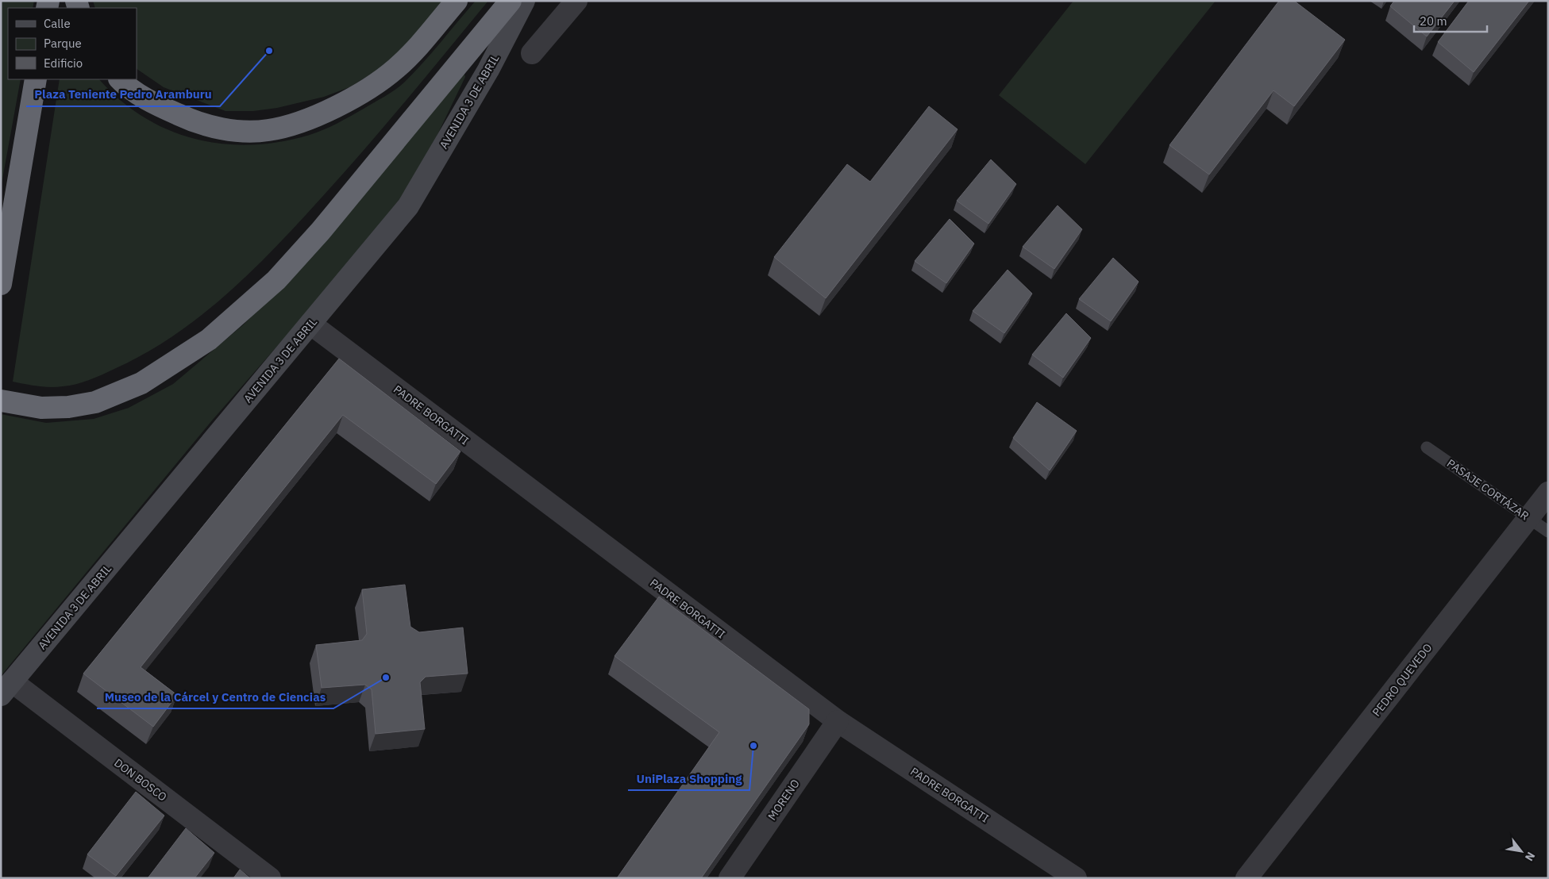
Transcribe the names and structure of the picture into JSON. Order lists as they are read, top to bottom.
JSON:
{
  "streets": {
    "main road": ["AVENIDA 3 DE ABRIL"],
    "street": [
      "PADRE BORGATTI",
      "PEDRO QUEVEDO",
      "DON BOSCO",
      "MORENO"
    ],
    "lane": ["PASAJE CORTÁZAR"]
  },
  "crossings": [
    ["AVENIDA 3 DE ABRIL", "PADRE BORGATTI"],
    ["AVENIDA 3 DE ABRIL", "DON BOSCO"],
    ["PADRE BORGATTI", "MORENO"],
    ["PASAJE CORTÁZAR", "PEDRO QUEVEDO"]
  ],
  "places": ["Plaza Teniente Pedro Aramburu", "Museo de la Cárcel y Centro de Ciencias", "UniPlaza Shopping"],
  "legend": ["Calle", "Parque", "Edificio"],
  "scale_bar": "20 m",
  "north": "bottom right"
}
